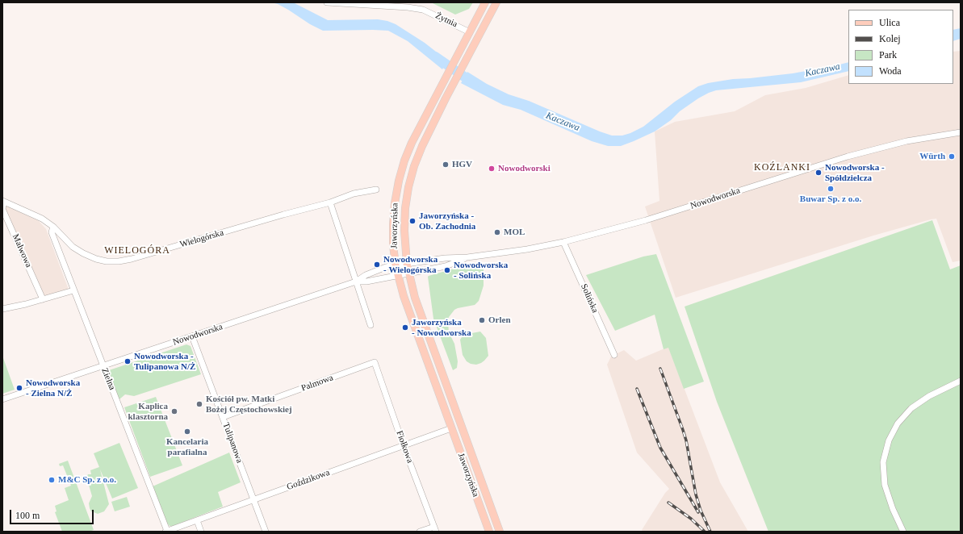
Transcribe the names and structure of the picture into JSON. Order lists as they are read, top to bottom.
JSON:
{
  "streets": {
    "main road": ["Jaworzyńska"],
    "street": [
      "Żytnia",
      "Nowodworska",
      "Wielogórska",
      "Malwowa",
      "Solińska",
      "Zielna",
      "Palmowa",
      "Tulipanowa",
      "Fiołkowa",
      "Goździkowa"
    ]
  },
  "crossings": [
    ["Żytnia", "Jaworzyńska"],
    ["Nowodworska", "Jaworzyńska"],
    ["Nowodworska", "Solińska"],
    ["Nowodworska", "Zielna"],
    ["Nowodworska", "Tulipanowa"],
    ["Jaworzyńska", "Goździkowa"],
    ["Wielogórska", "Malwowa"],
    ["Wielogórska", "Zielna"],
    ["Zielna", "Goździkowa"],
    ["Palmowa", "Tulipanowa"],
    ["Palmowa", "Fiołkowa"],
    ["Tulipanowa", "Goździkowa"],
    ["Fiołkowa", "Goździkowa"]
  ],
  "districts": ["KOŹLANKI", "WIELOGÓRA"],
  "water": ["Kaczawa"],
  "places": [
    "Würth",
    "HGV",
    "Nowodworski",
    "Nowodworska - Spółdzielcza",
    "Buwar Sp. z o.o.",
    "Jaworzyńska - Ob. Zachodnia",
    "MOL",
    "Nowodworska - Wielogórska",
    "Nowodworska - Solińska",
    "Orlen",
    "Jaworzyńska - Nowodworska",
    "Nowodworska - Tulipanowa N/Ż",
    "Nowodworska - Zielna N/Ż",
    "Kościół pw. Matki Bożej Częstochowskiej",
    "Kaplica klasztorna",
    "Kancelaria parafialna",
    "M&C Sp. z o.o."
  ],
  "legend": [
    "Ulica",
    "Kolej",
    "Park",
    "Woda"
  ],
  "scale_bar": "100 m"
}
